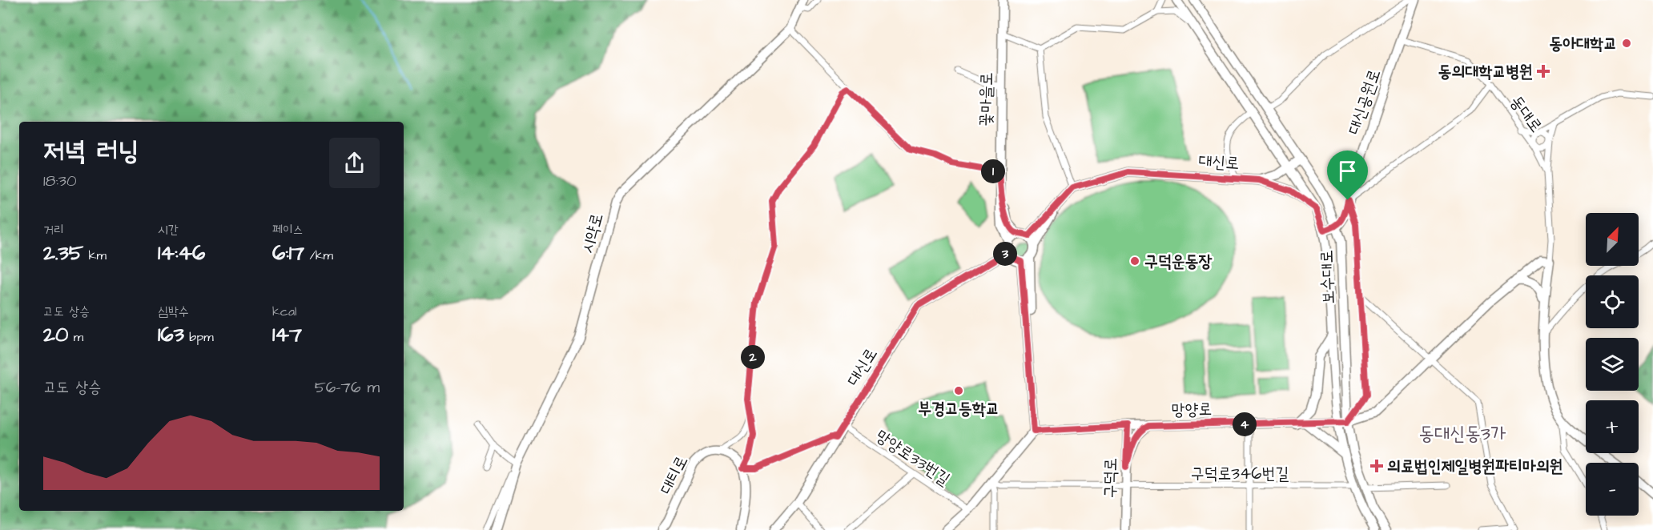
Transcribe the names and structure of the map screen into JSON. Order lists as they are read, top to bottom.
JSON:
{
  "streets": {
    "main road": [
      "꽃마을로",
      "대신공원로",
      "대신로",
      "시약로",
      "보수대로",
      "망양로",
      "대티로",
      "구덕로"
    ],
    "street": ["동대로", "망양로33번길", "구덕로346번길"]
  },
  "crossings": [
    ["꽃마을로", "대신로"],
    ["대신공원로", "동대로"],
    ["대신공원로", "보수대로"],
    ["동대로", "망양로"],
    ["대신로", "보수대로"],
    ["대신로", "망양로33번길"],
    ["보수대로", "망양로"],
    ["보수대로", "구덕로346번길"],
    ["망양로", "구덕로"],
    ["구덕로346번길", "구덕로"]
  ],
  "districts": ["동대신동3가"],
  "places": {
    "other": ["동아대학교", "구덕운동장", "부경고등학교"],
    "health": ["동의대학교병원", "의료법인제일병원파티마의원"]
  },
  "north": "top right",
  "page": {
    "heading": ["저녁 러닝", "18:30"],
    "pins": [
      "1",
      "3",
      "2",
      "4"
    ],
    "stats": [
      ["거리", "2.35 km"],
      ["시간", "14:46"],
      ["페이스", "6:17 /km"],
      ["고도 상승", "20 m"],
      ["심박수", "163 bpm"],
      ["kcal", "147"]
    ],
    "map_buttons": ["+", "−"],
    "chart": ["고도 상승", "56–76 m"]
  }
}
